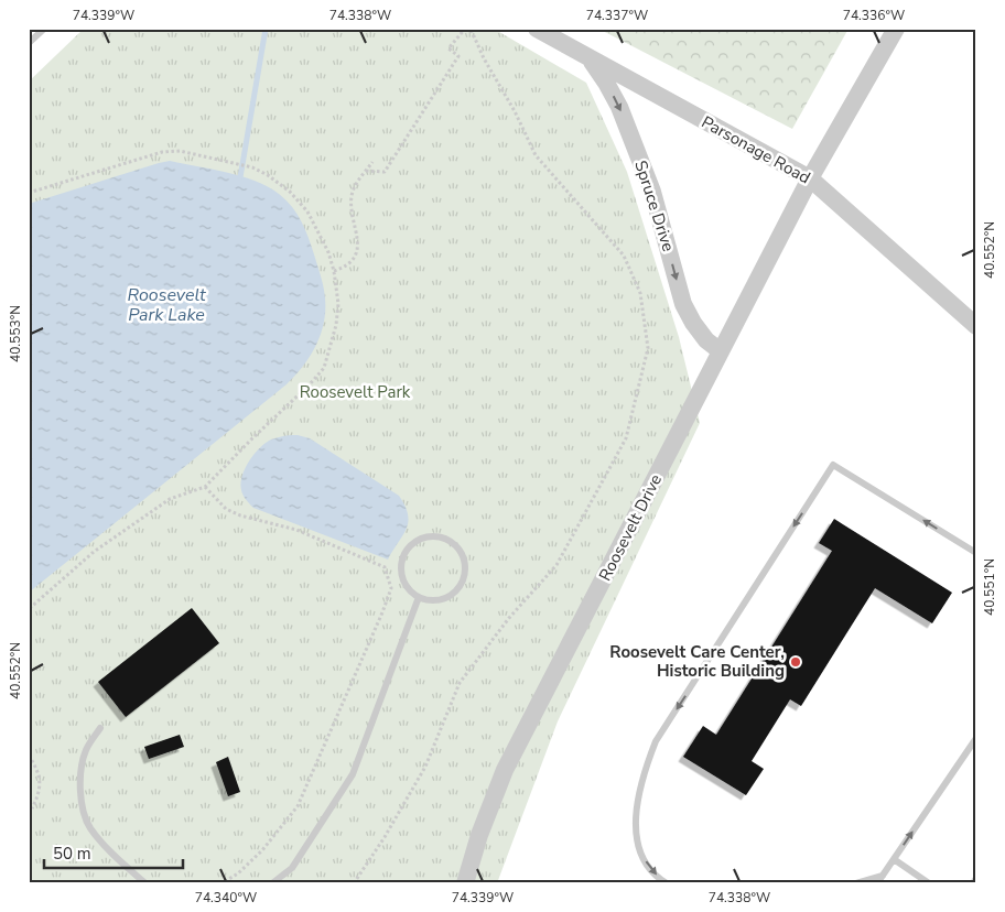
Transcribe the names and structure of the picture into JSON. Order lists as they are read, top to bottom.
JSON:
{
  "streets": {
    "street": ["Parsonage Road", "Spruce Drive", "Roosevelt Drive"]
  },
  "crossings": [
    ["Parsonage Road", "Spruce Drive"],
    ["Parsonage Road", "Roosevelt Drive"],
    ["Spruce Drive", "Roosevelt Drive"]
  ],
  "one_way": ["Spruce Drive"],
  "water": ["Roosevelt Park Lake"],
  "parks": ["Roosevelt Park"],
  "places": ["Roosevelt Care Center, Historic Building"],
  "scale_bar": "50 m",
  "coordinates": [
    "74.339°W",
    "74.338°W",
    "74.337°W",
    "74.336°W",
    "40.552°N",
    "40.553°N",
    "40.551°N",
    "74.340°W"
  ]
}
